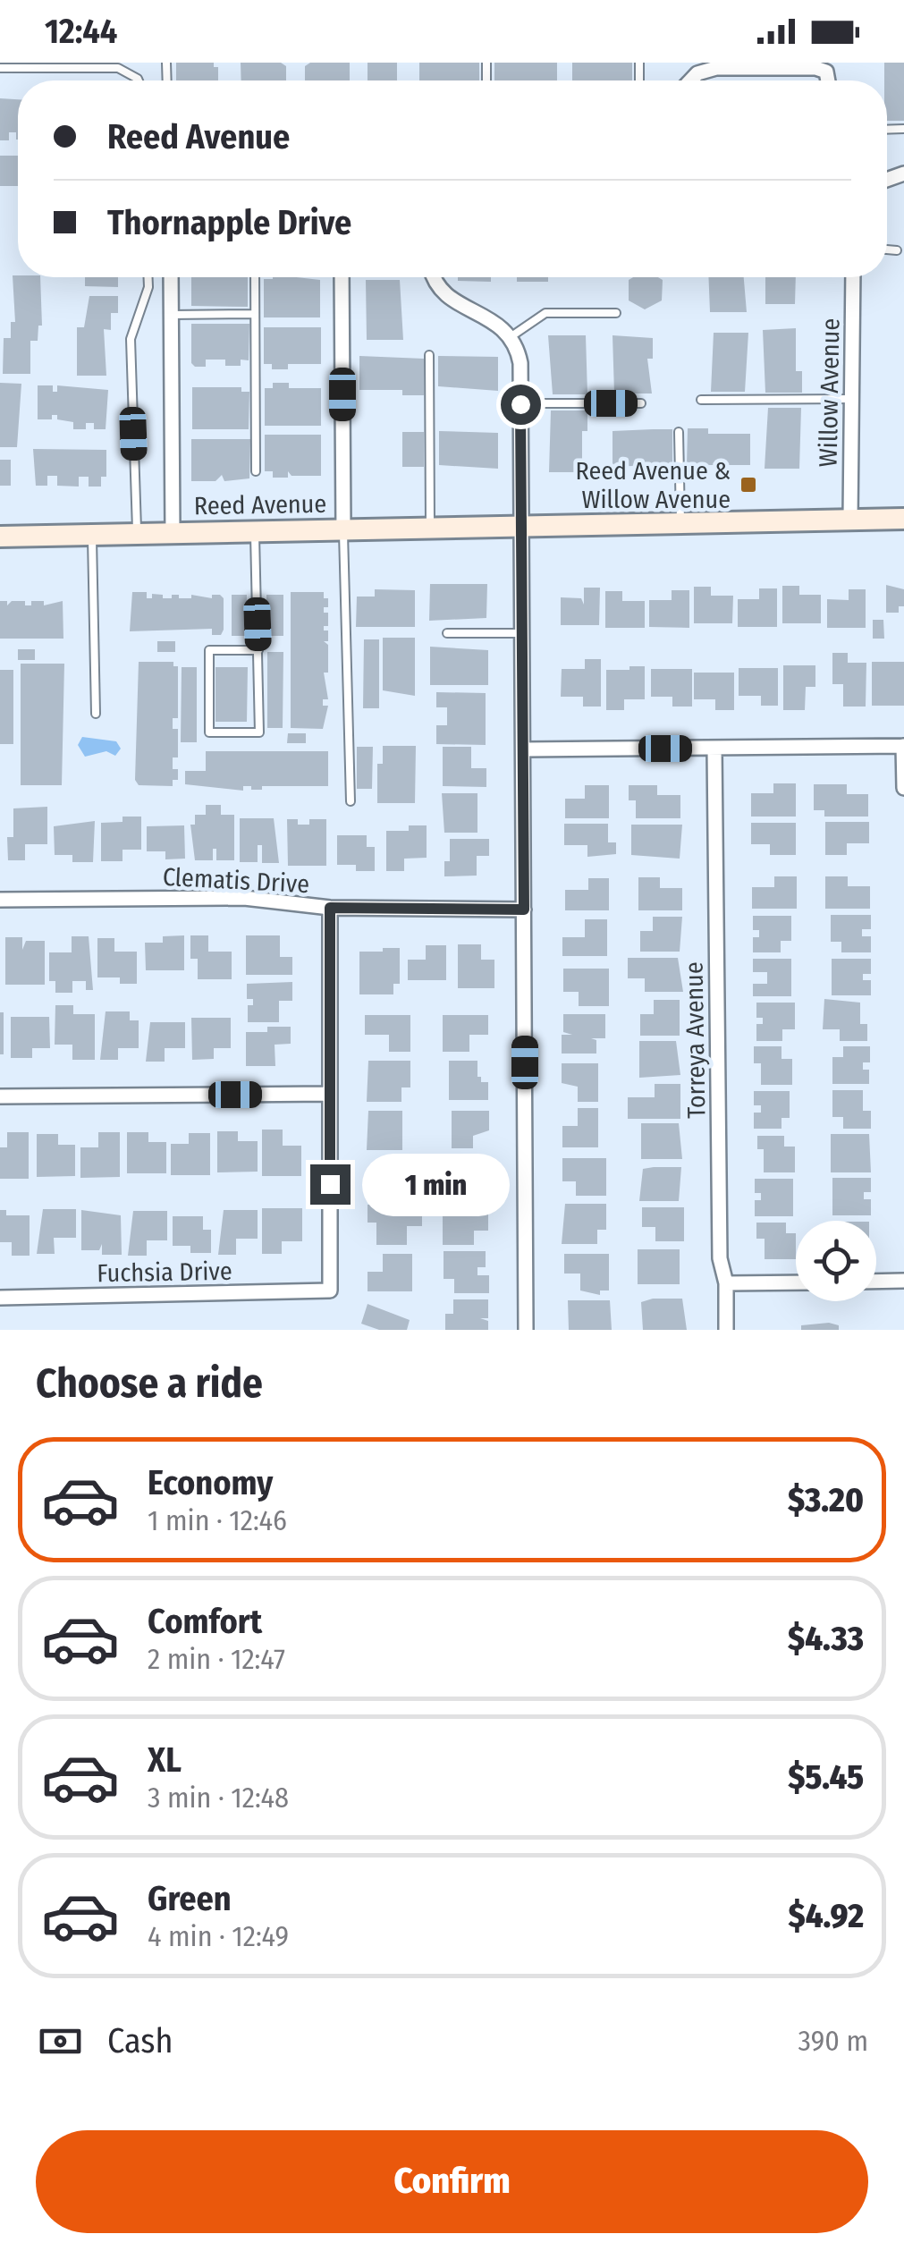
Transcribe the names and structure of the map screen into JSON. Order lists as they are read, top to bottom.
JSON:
{
  "streets": {
    "main road": ["Reed Avenue"],
    "street": [
      "Willow Avenue",
      "Clematis Drive",
      "Torreya Avenue",
      "Fuchsia Drive"
    ]
  },
  "crossings": [
    ["Willow Avenue", "Reed Avenue"]
  ],
  "places": {
    "transit": ["Reed Avenue & Willow Avenue"]
  },
  "page": {
    "status": "12:44",
    "banner": ["Reed Avenue", "Thornapple Drive"],
    "bubble": "1 min",
    "heading": "Choose a ride",
    "list": [
      {
        "name": "Economy",
        "note": "1 min · 12:46",
        "value": "$3.20"
      },
      {
        "name": "Comfort",
        "note": "2 min · 12:47",
        "value": "$4.33"
      },
      {
        "name": "XL",
        "note": "3 min · 12:48",
        "value": "$5.45"
      },
      {
        "name": "Green",
        "note": "4 min · 12:49",
        "value": "$4.92"
      }
    ],
    "pay": ["Cash", "390 m"],
    "buttons": "Confirm"
  }
}
